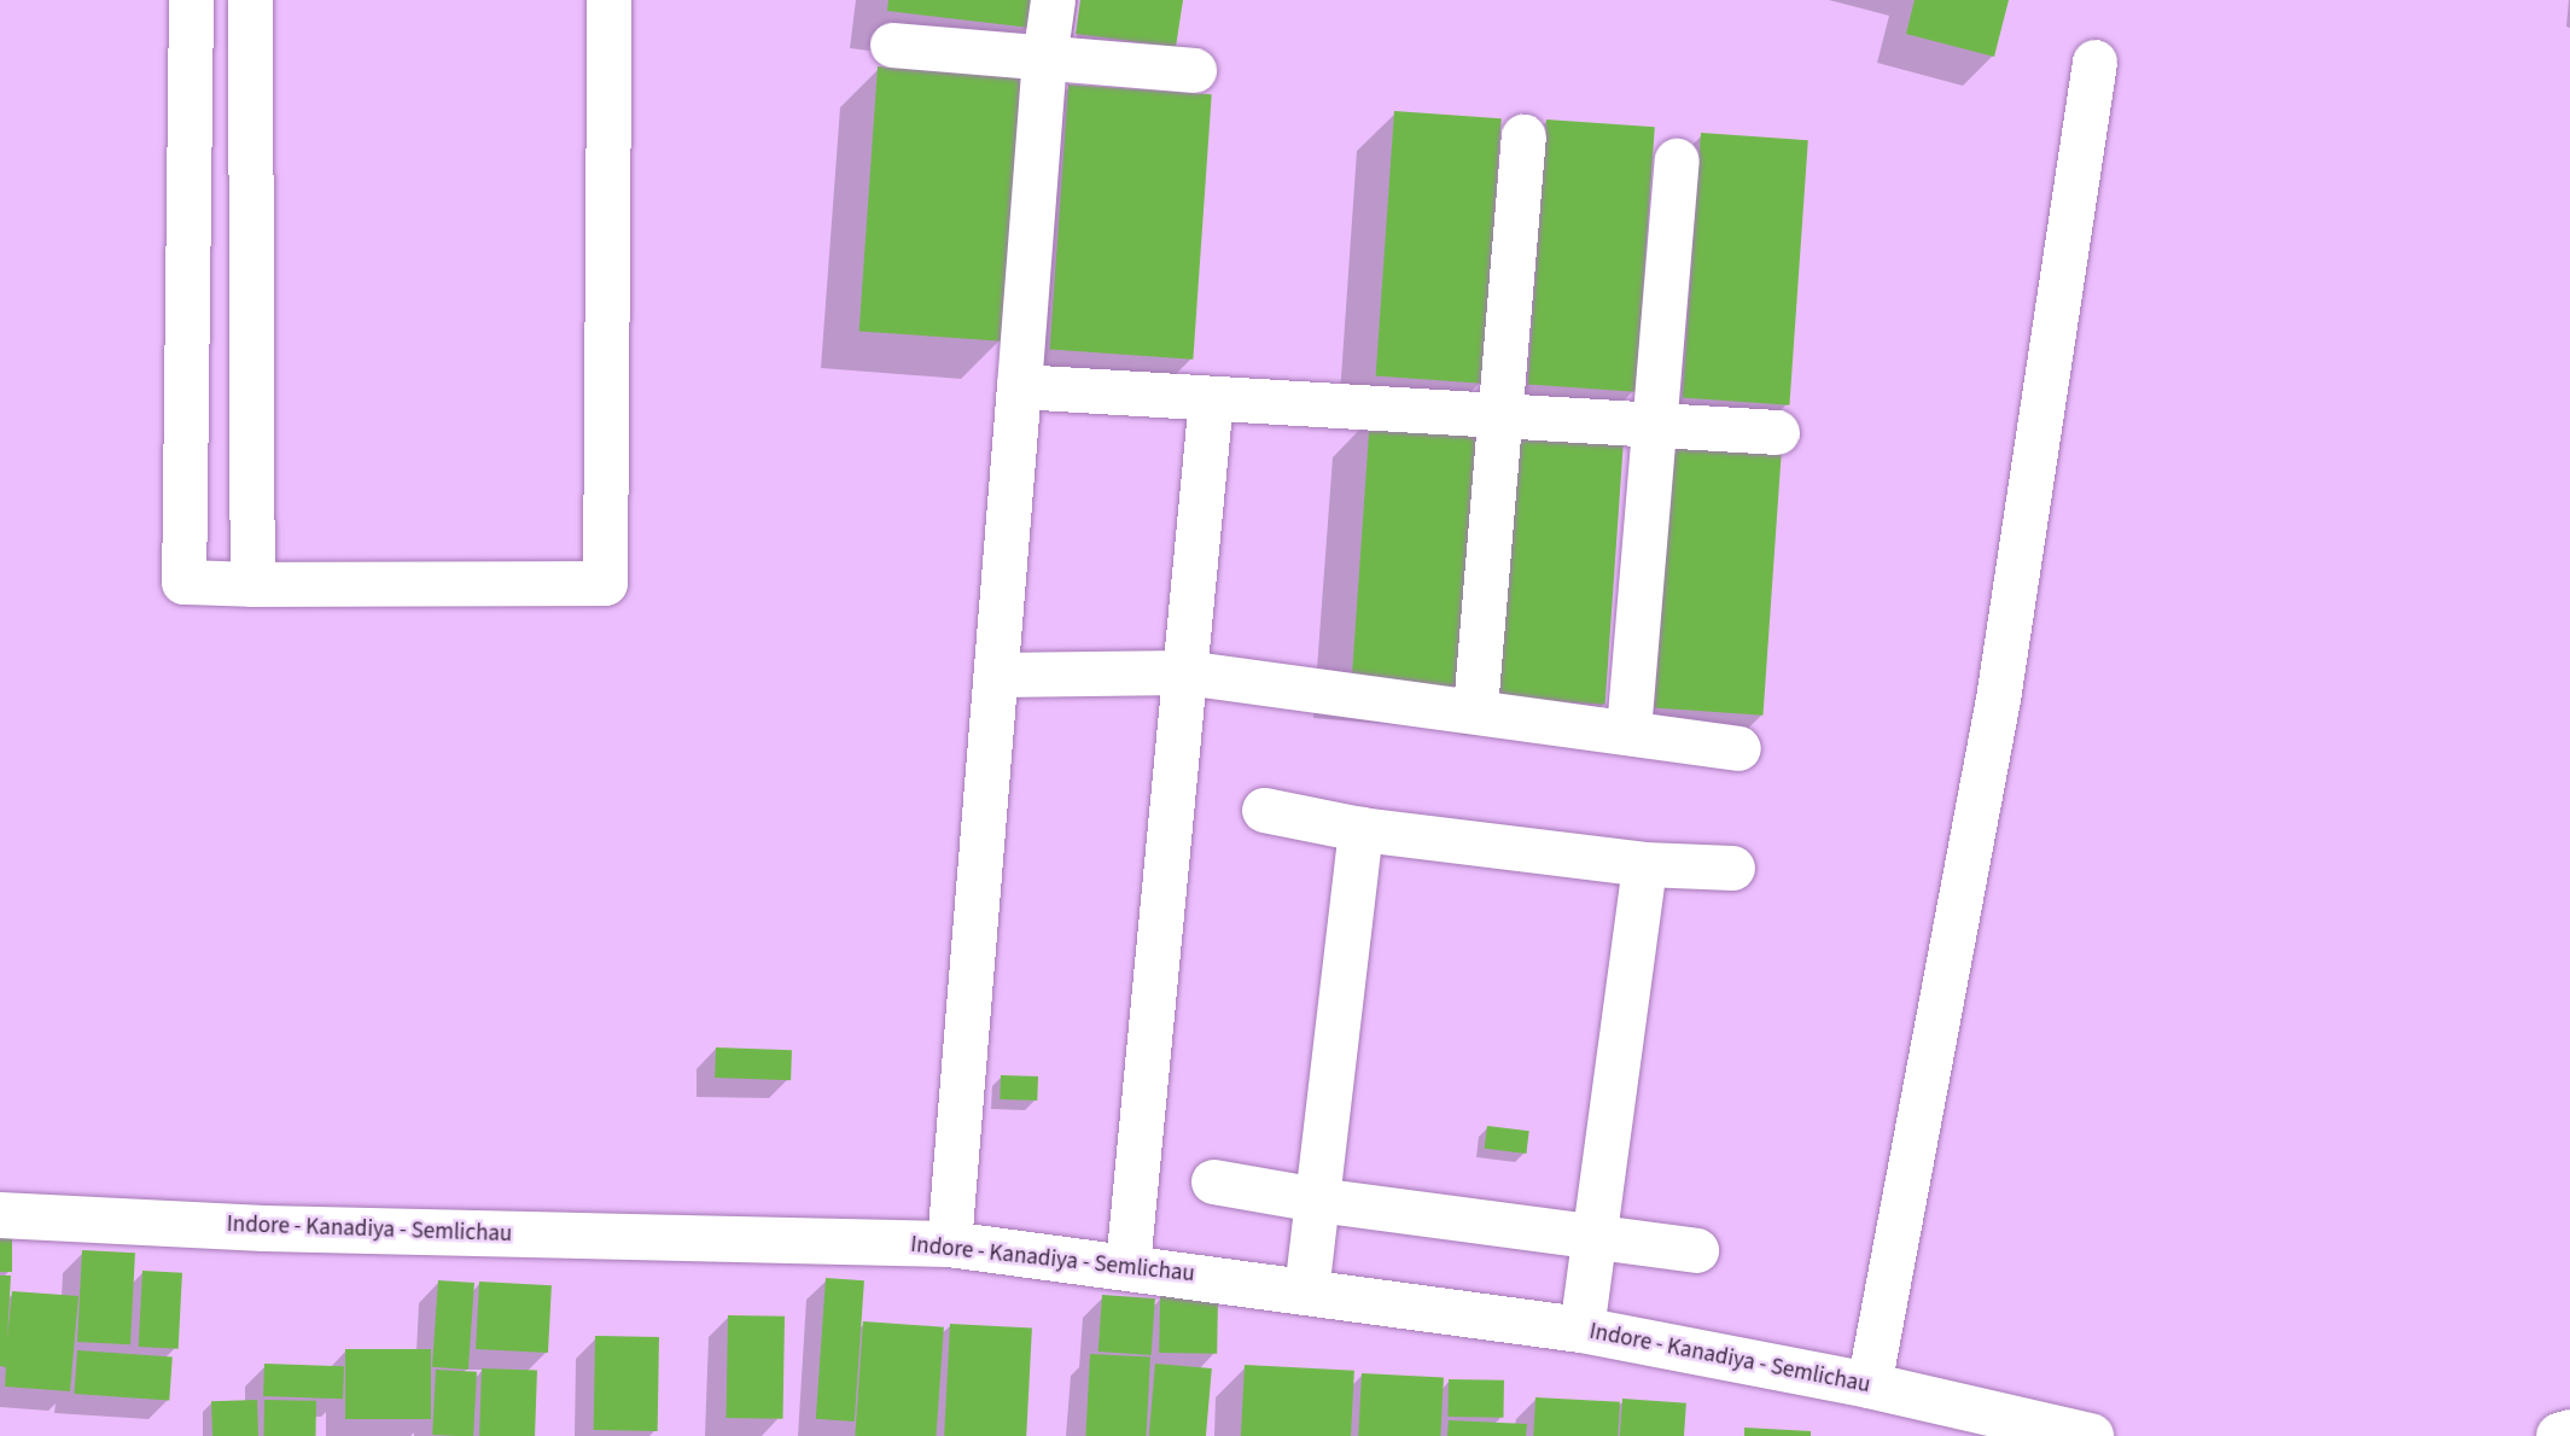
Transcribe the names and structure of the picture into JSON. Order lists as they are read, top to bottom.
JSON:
{
  "streets": {
    "main road": ["Indore - Kanadiya - Semlichau"]
  }
}
